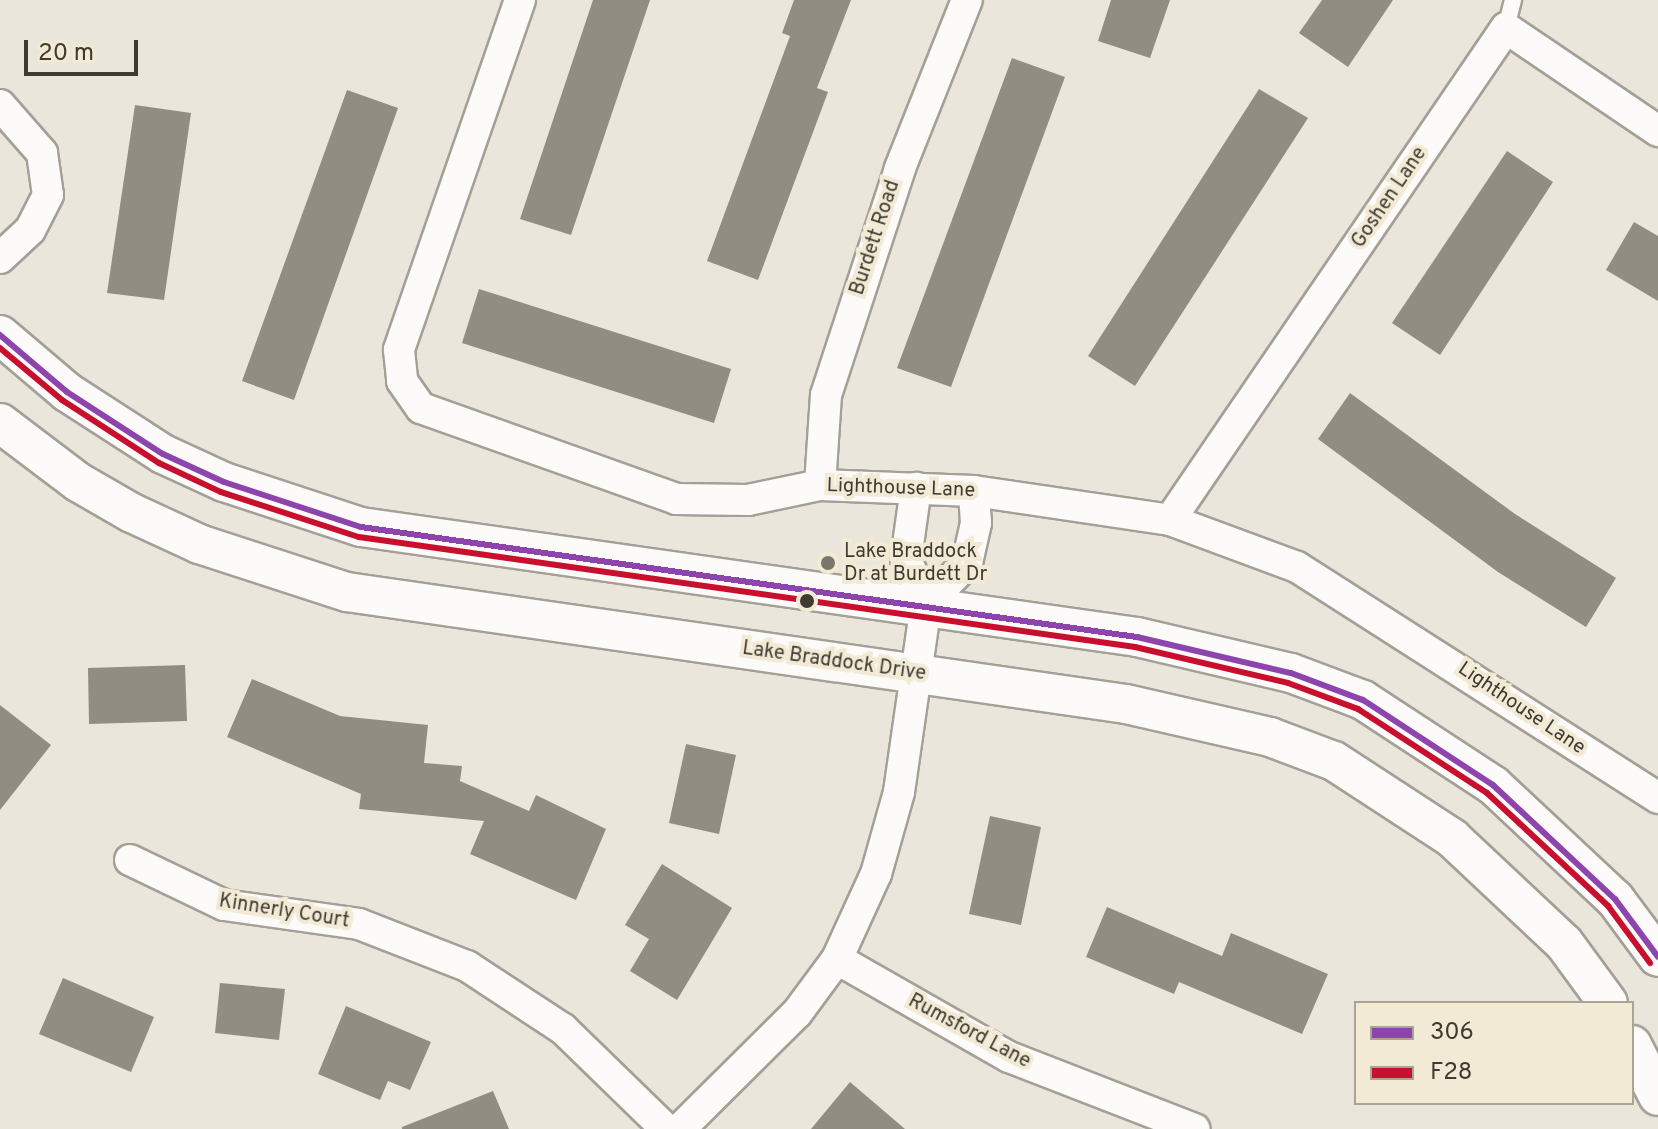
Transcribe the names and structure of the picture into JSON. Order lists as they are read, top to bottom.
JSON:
{
  "streets": {
    "street": [
      "Goshen Lane",
      "Burdett Road",
      "Lighthouse Lane",
      "Lake Braddock Drive",
      "Kinnerly Court",
      "Rumsford Lane"
    ]
  },
  "crossings": [
    ["Goshen Lane", "Lighthouse Lane"],
    ["Burdett Road", "Lighthouse Lane"]
  ],
  "places": ["Lake Braddock Dr at Burdett Dr"],
  "lines": ["transit line 306", "transit line F28"],
  "legend": ["306", "F28"],
  "scale_bar": "20 m"
}
